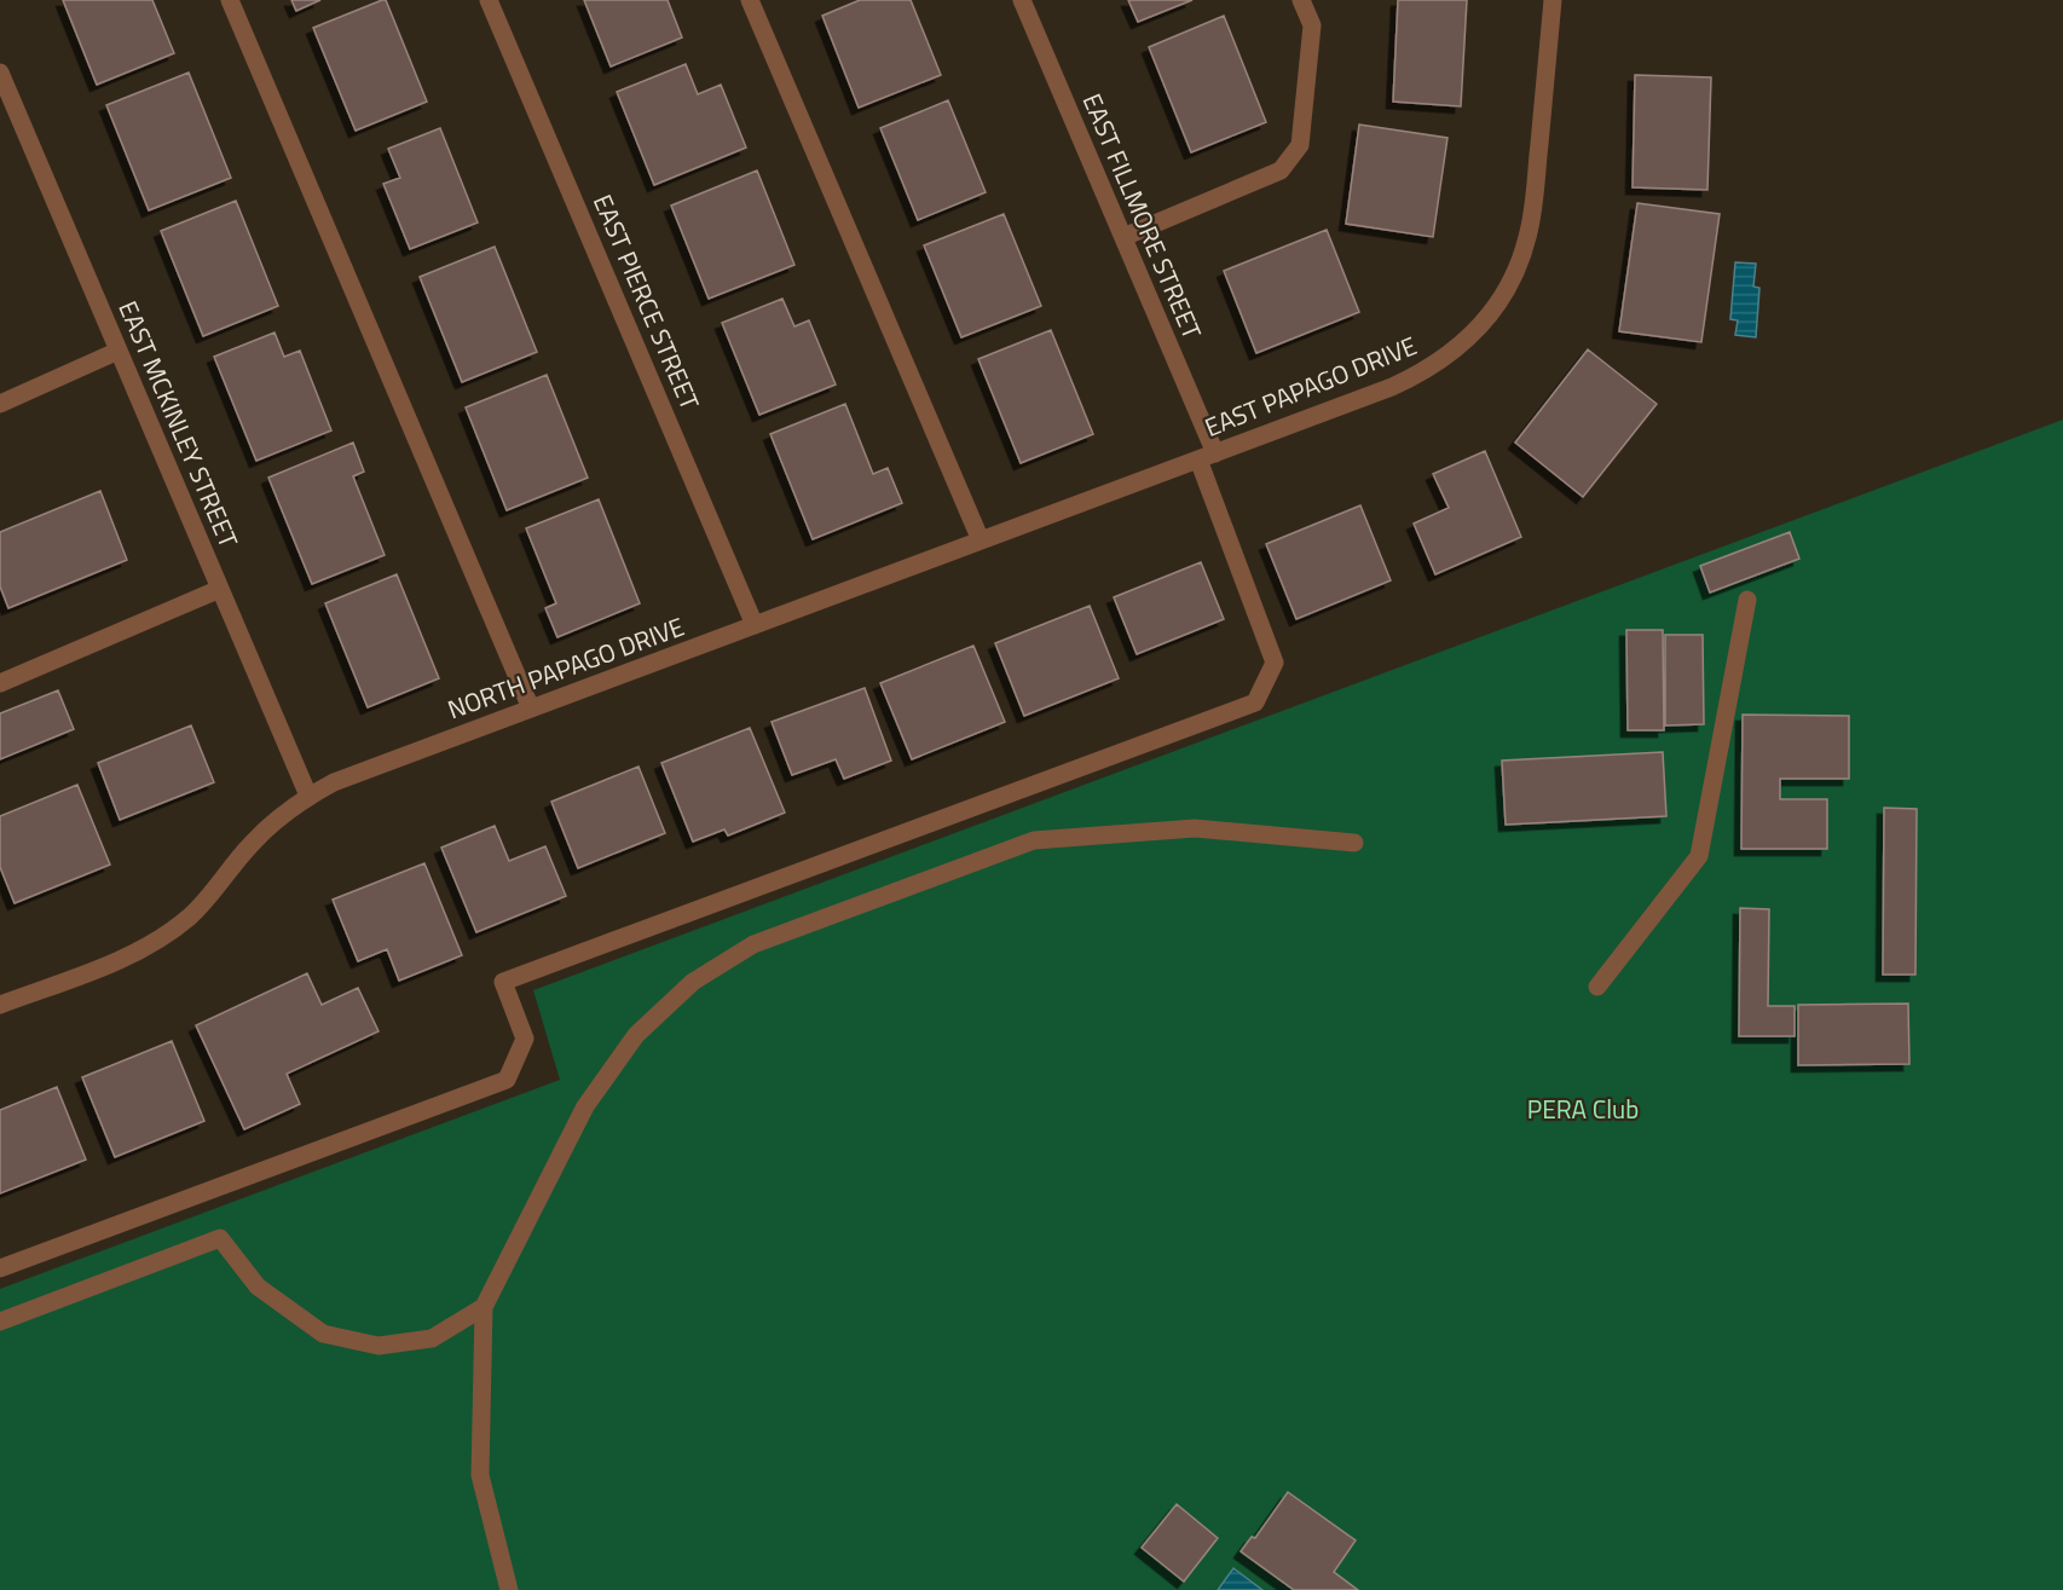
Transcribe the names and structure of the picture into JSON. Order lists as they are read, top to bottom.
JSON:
{
  "streets": {
    "street": [
      "EAST FILLMORE STREET",
      "EAST PIERCE STREET",
      "EAST PAPAGO DRIVE",
      "EAST MCKINLEY STREET",
      "NORTH PAPAGO DRIVE"
    ]
  },
  "crossings": [
    ["EAST FILLMORE STREET", "EAST PAPAGO DRIVE"],
    ["EAST FILLMORE STREET", "NORTH PAPAGO DRIVE"],
    ["EAST PIERCE STREET", "NORTH PAPAGO DRIVE"],
    ["EAST PAPAGO DRIVE", "NORTH PAPAGO DRIVE"],
    ["EAST MCKINLEY STREET", "NORTH PAPAGO DRIVE"]
  ],
  "parks": ["PERA Club"]
}
